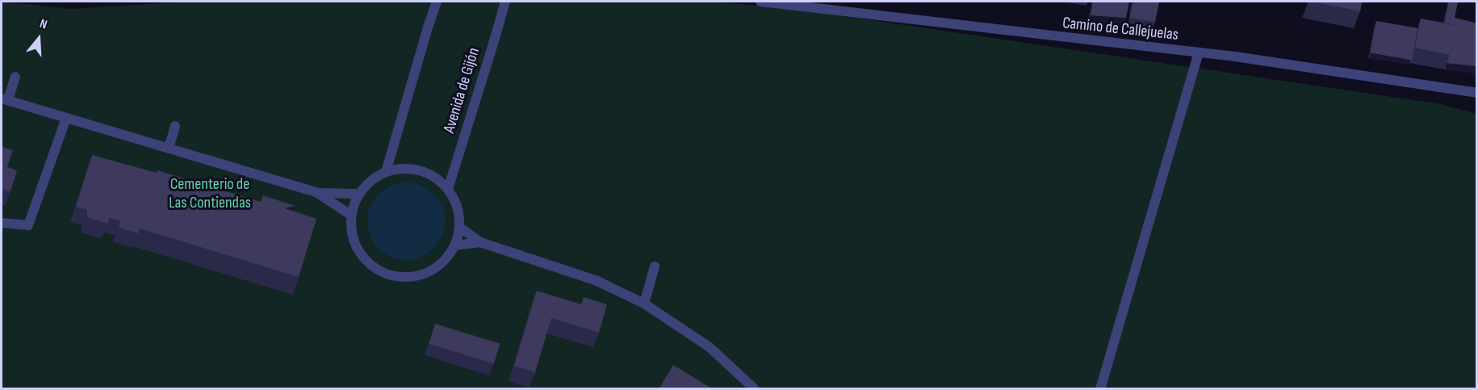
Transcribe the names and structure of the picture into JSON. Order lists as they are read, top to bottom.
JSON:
{
  "streets": {
    "street": ["Camino de Callejuelas", "Avenida de Gijón"]
  },
  "parks": ["Cementerio de Las Contiendas"],
  "north": "top"
}
